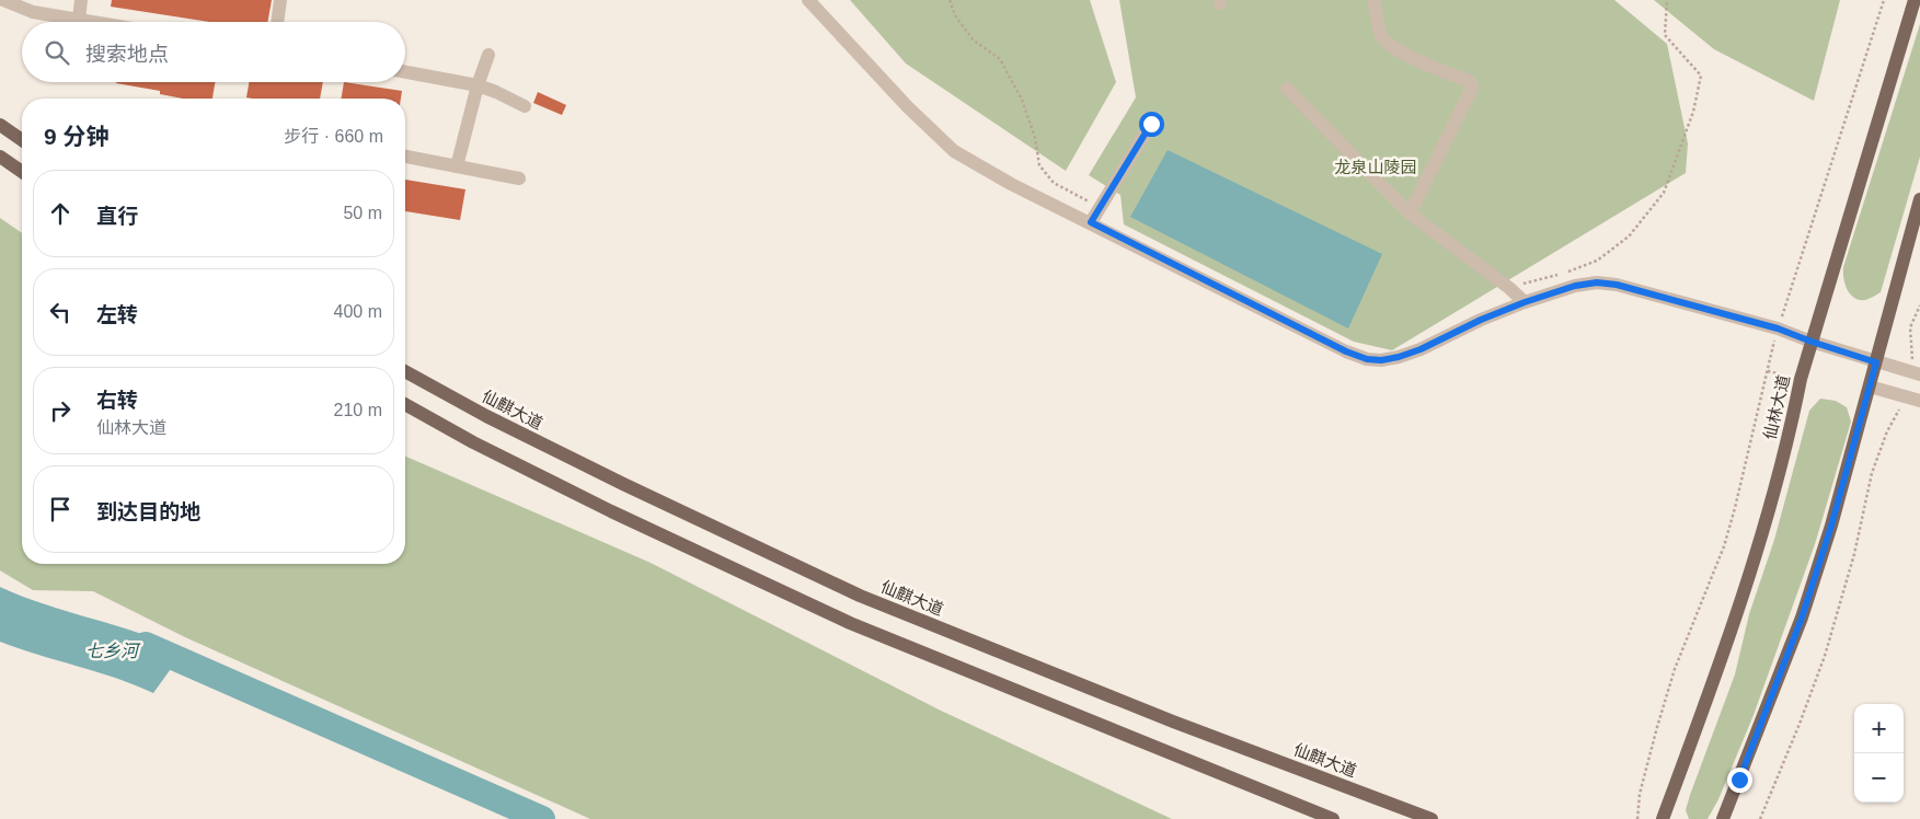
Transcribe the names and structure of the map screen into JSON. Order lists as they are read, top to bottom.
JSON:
{
  "streets": {
    "main road": ["仙林大道", "仙麒大道"]
  },
  "water": ["七乡河"],
  "parks": ["龙泉山陵园"],
  "page": {
    "search": "搜索地点",
    "heading": ["9 分钟", "步行 · 660 m"],
    "list": [
      ["直行", "50 m"],
      ["左转", "400 m"],
      ["右转", "仙林大道", "210 m"],
      "到达目的地"
    ],
    "map_buttons": ["+", "−"]
  }
}
